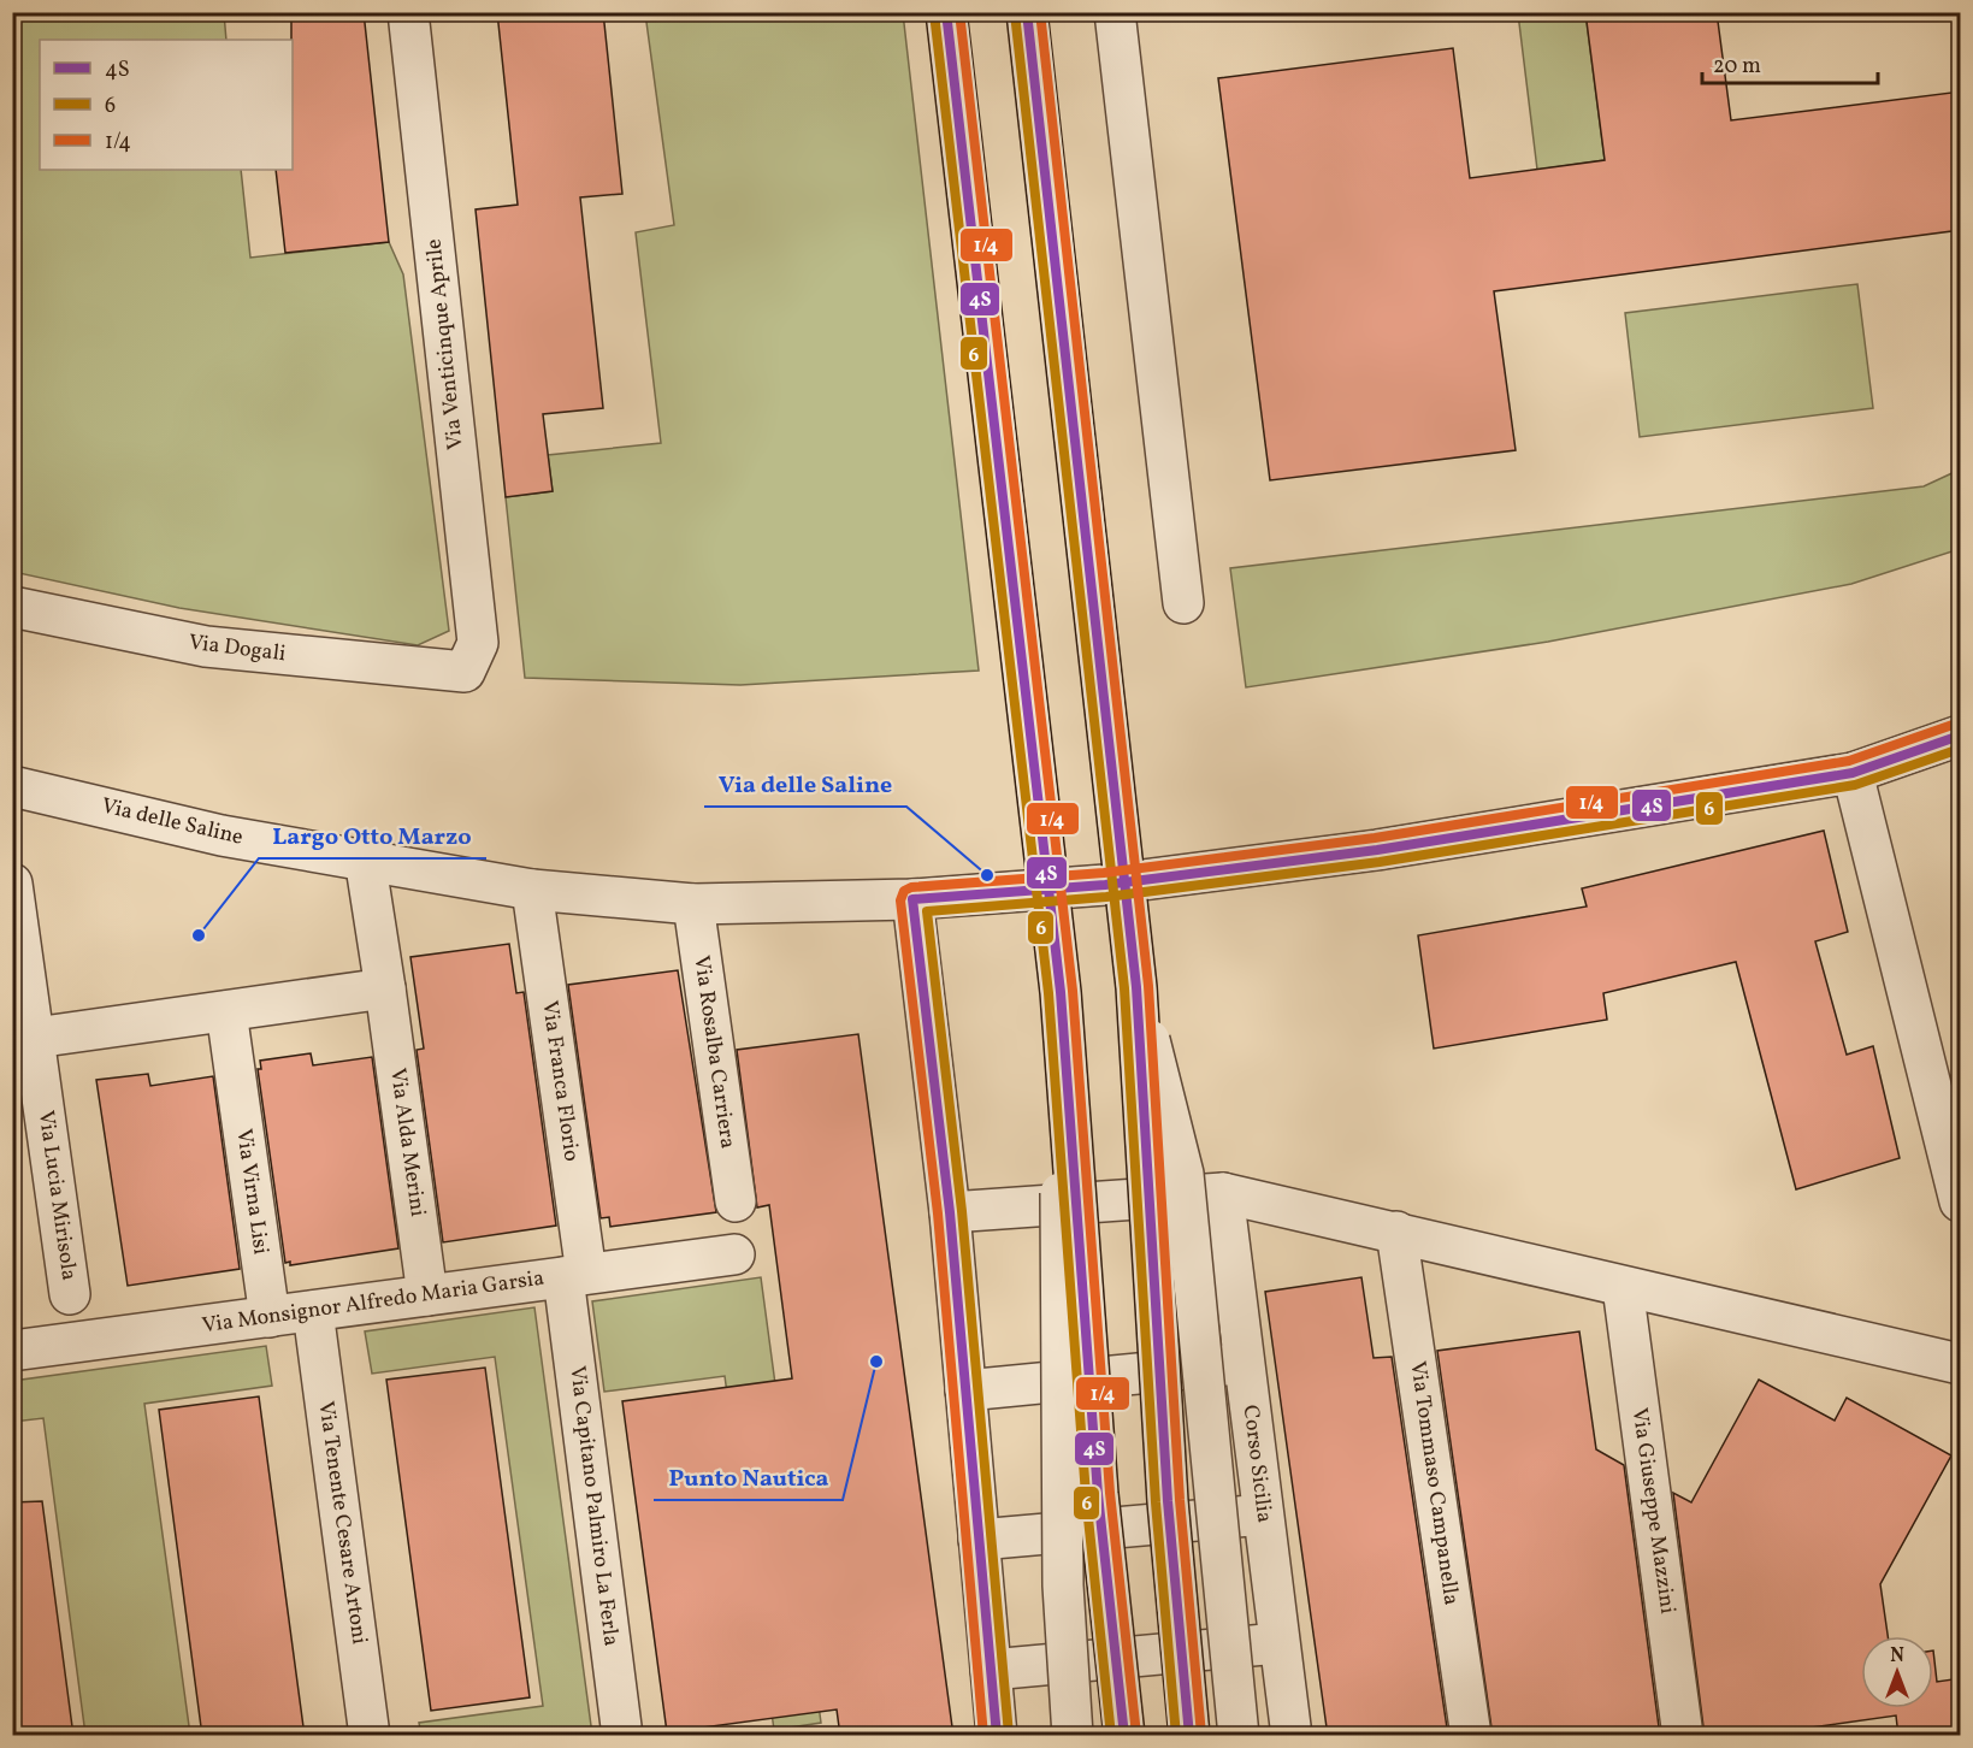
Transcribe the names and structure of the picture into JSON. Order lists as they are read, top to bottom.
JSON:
{
  "streets": {
    "street": [
      "Via Venticinque Aprile",
      "Via Dogali",
      "Via delle Saline",
      "Via Rosalba Carriera",
      "Via Franca Florio",
      "Via Alda Merini",
      "Via Virna Lisi",
      "Via Lucia Mirisola",
      "Via Monsignor Alfredo Maria Garsia",
      "Corso Sicilia",
      "Via Tommaso Campanella",
      "Via Capitano Palmiro La Ferla",
      "Via Giuseppe Mazzini",
      "Via Tenente Cesare Artoni"
    ]
  },
  "crossings": [
    ["Via Venticinque Aprile", "Via Dogali"],
    ["Via delle Saline", "Via Rosalba Carriera"],
    ["Via delle Saline", "Via Franca Florio"],
    ["Via delle Saline", "Via Alda Merini"],
    ["Via Franca Florio", "Via Monsignor Alfredo Maria Garsia"],
    ["Via Franca Florio", "Via Capitano Palmiro La Ferla"],
    ["Via Alda Merini", "Via Monsignor Alfredo Maria Garsia"],
    ["Via Virna Lisi", "Via Monsignor Alfredo Maria Garsia"],
    ["Via Monsignor Alfredo Maria Garsia", "Via Capitano Palmiro La Ferla"],
    ["Via Monsignor Alfredo Maria Garsia", "Via Tenente Cesare Artoni"]
  ],
  "places": ["Via delle Saline", "Largo Otto Marzo", "Punto Nautica"],
  "lines": ["transit line 4S", "transit line 1/4", "transit line 6"],
  "legend": ["4S", "6", "1/4"],
  "scale_bar": "20 m",
  "north": "top"
}
